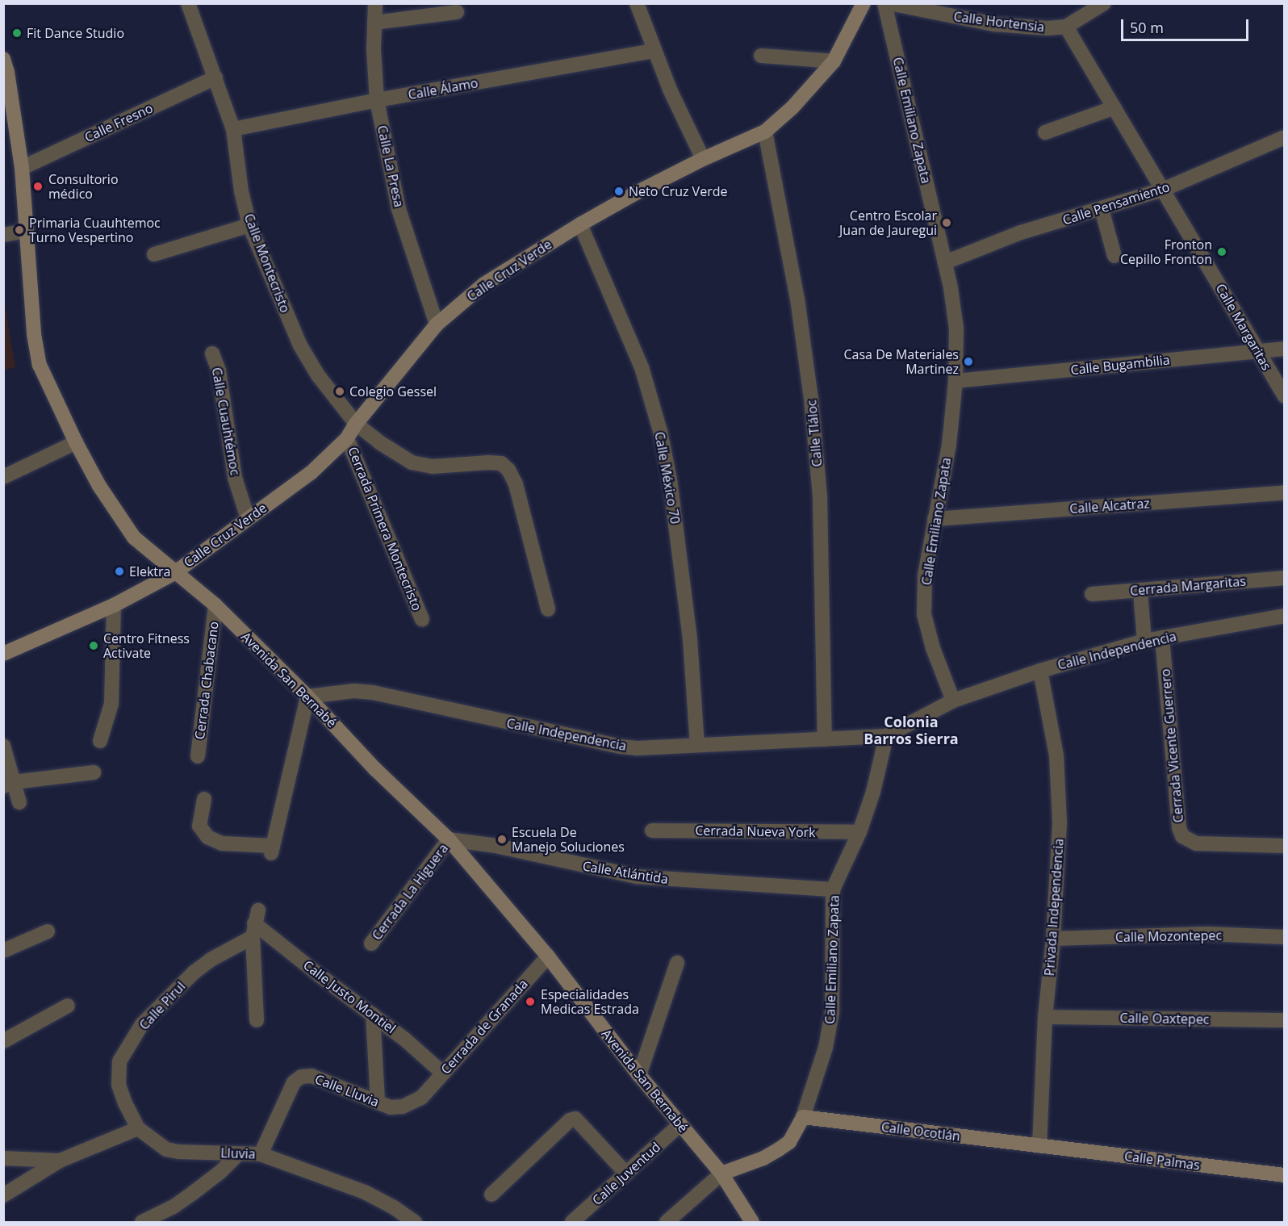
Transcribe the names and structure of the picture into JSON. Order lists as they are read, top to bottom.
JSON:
{
  "streets": {
    "street": [
      "Calle Hortensia",
      "Calle Álamo",
      "Calle Emiliano Zapata",
      "Calle Fresno",
      "Calle La Presa",
      "Calle Pensamiento",
      "Calle Montecristo",
      "Calle Cruz Verde",
      "Calle Margaritas",
      "Calle Bugambilia",
      "Calle Cuauhtémoc",
      "Calle Tláloc",
      "Calle México 70",
      "Calle Alcatraz",
      "Cerrada Primera Montecristo",
      "Cerrada Margaritas",
      "Calle Independencia",
      "Avenida San Bernabé",
      "Cerrada Chabacano",
      "Cerrada Vicente Guerrero",
      "Cerrada Nueva York",
      "Calle Atlántida",
      "Cerrada La Higuera",
      "Privada Independencia",
      "Calle Mozontepec",
      "Calle Justo Montiel",
      "Calle Pirul",
      "Calle Oaxtepec",
      "Cerrada de Granada",
      "Calle Lluvia",
      "Calle Ocotlán",
      "Lluvia",
      "Calle Palmas",
      "Calle Juventud"
    ]
  },
  "crossings": [
    ["Calle Hortensia", "Calle Margaritas"],
    ["Calle Álamo", "Calle La Presa"],
    ["Calle Álamo", "Calle Montecristo"],
    ["Calle Emiliano Zapata", "Calle Pensamiento"],
    ["Calle Emiliano Zapata", "Calle Bugambilia"],
    ["Calle Emiliano Zapata", "Calle Alcatraz"],
    ["Calle Emiliano Zapata", "Calle Independencia"],
    ["Calle Emiliano Zapata", "Avenida San Bernabé"],
    ["Calle Emiliano Zapata", "Cerrada Nueva York"],
    ["Calle Emiliano Zapata", "Calle Atlántida"],
    ["Calle Emiliano Zapata", "Calle Ocotlán"],
    ["Calle Fresno", "Calle Montecristo"],
    ["Calle Fresno", "Avenida San Bernabé"],
    ["Calle La Presa", "Calle Cruz Verde"],
    ["Calle Pensamiento", "Calle Margaritas"],
    ["Calle Montecristo", "Calle Cruz Verde"],
    ["Calle Cruz Verde", "Calle Cuauhtémoc"],
    ["Calle Cruz Verde", "Calle Tláloc"],
    ["Calle Cruz Verde", "Calle México 70"],
    ["Calle Cruz Verde", "Cerrada Primera Montecristo"],
    ["Calle Cruz Verde", "Avenida San Bernabé"],
    ["Calle Margaritas", "Calle Bugambilia"],
    ["Calle Tláloc", "Calle Independencia"],
    ["Calle México 70", "Calle Independencia"],
    ["Calle Independencia", "Avenida San Bernabé"],
    ["Calle Independencia", "Cerrada Vicente Guerrero"],
    ["Calle Independencia", "Privada Independencia"],
    ["Avenida San Bernabé", "Cerrada Chabacano"],
    ["Avenida San Bernabé", "Calle Atlántida"],
    ["Avenida San Bernabé", "Cerrada La Higuera"],
    ["Avenida San Bernabé", "Cerrada de Granada"],
    ["Avenida San Bernabé", "Calle Juventud"],
    ["Calle Atlántida", "Cerrada La Higuera"],
    ["Privada Independencia", "Calle Mozontepec"],
    ["Privada Independencia", "Calle Oaxtepec"],
    ["Privada Independencia", "Calle Ocotlán"],
    ["Privada Independencia", "Calle Palmas"],
    ["Calle Justo Montiel", "Calle Pirul"],
    ["Calle Justo Montiel", "Cerrada de Granada"],
    ["Calle Pirul", "Lluvia"],
    ["Cerrada de Granada", "Calle Lluvia"],
    ["Calle Lluvia", "Lluvia"],
    ["Calle Ocotlán", "Calle Palmas"]
  ],
  "districts": ["Colonia Barros Sierra"],
  "places": [
    "Fit Dance Studio",
    "Consultorio médico",
    "Neto Cruz Verde",
    "Centro Escolar Juan de Jauregui",
    "Primaria Cuauhtemoc Turno Vespertino",
    "Fronton Cepillo Fronton",
    "Casa De Materiales Martinez",
    "Colegio Gessel",
    "Elektra",
    "Centro Fitness Activate",
    "Escuela De Manejo Soluciones",
    "Especialidades Medicas Estrada"
  ],
  "scale_bar": "50 m"
}
